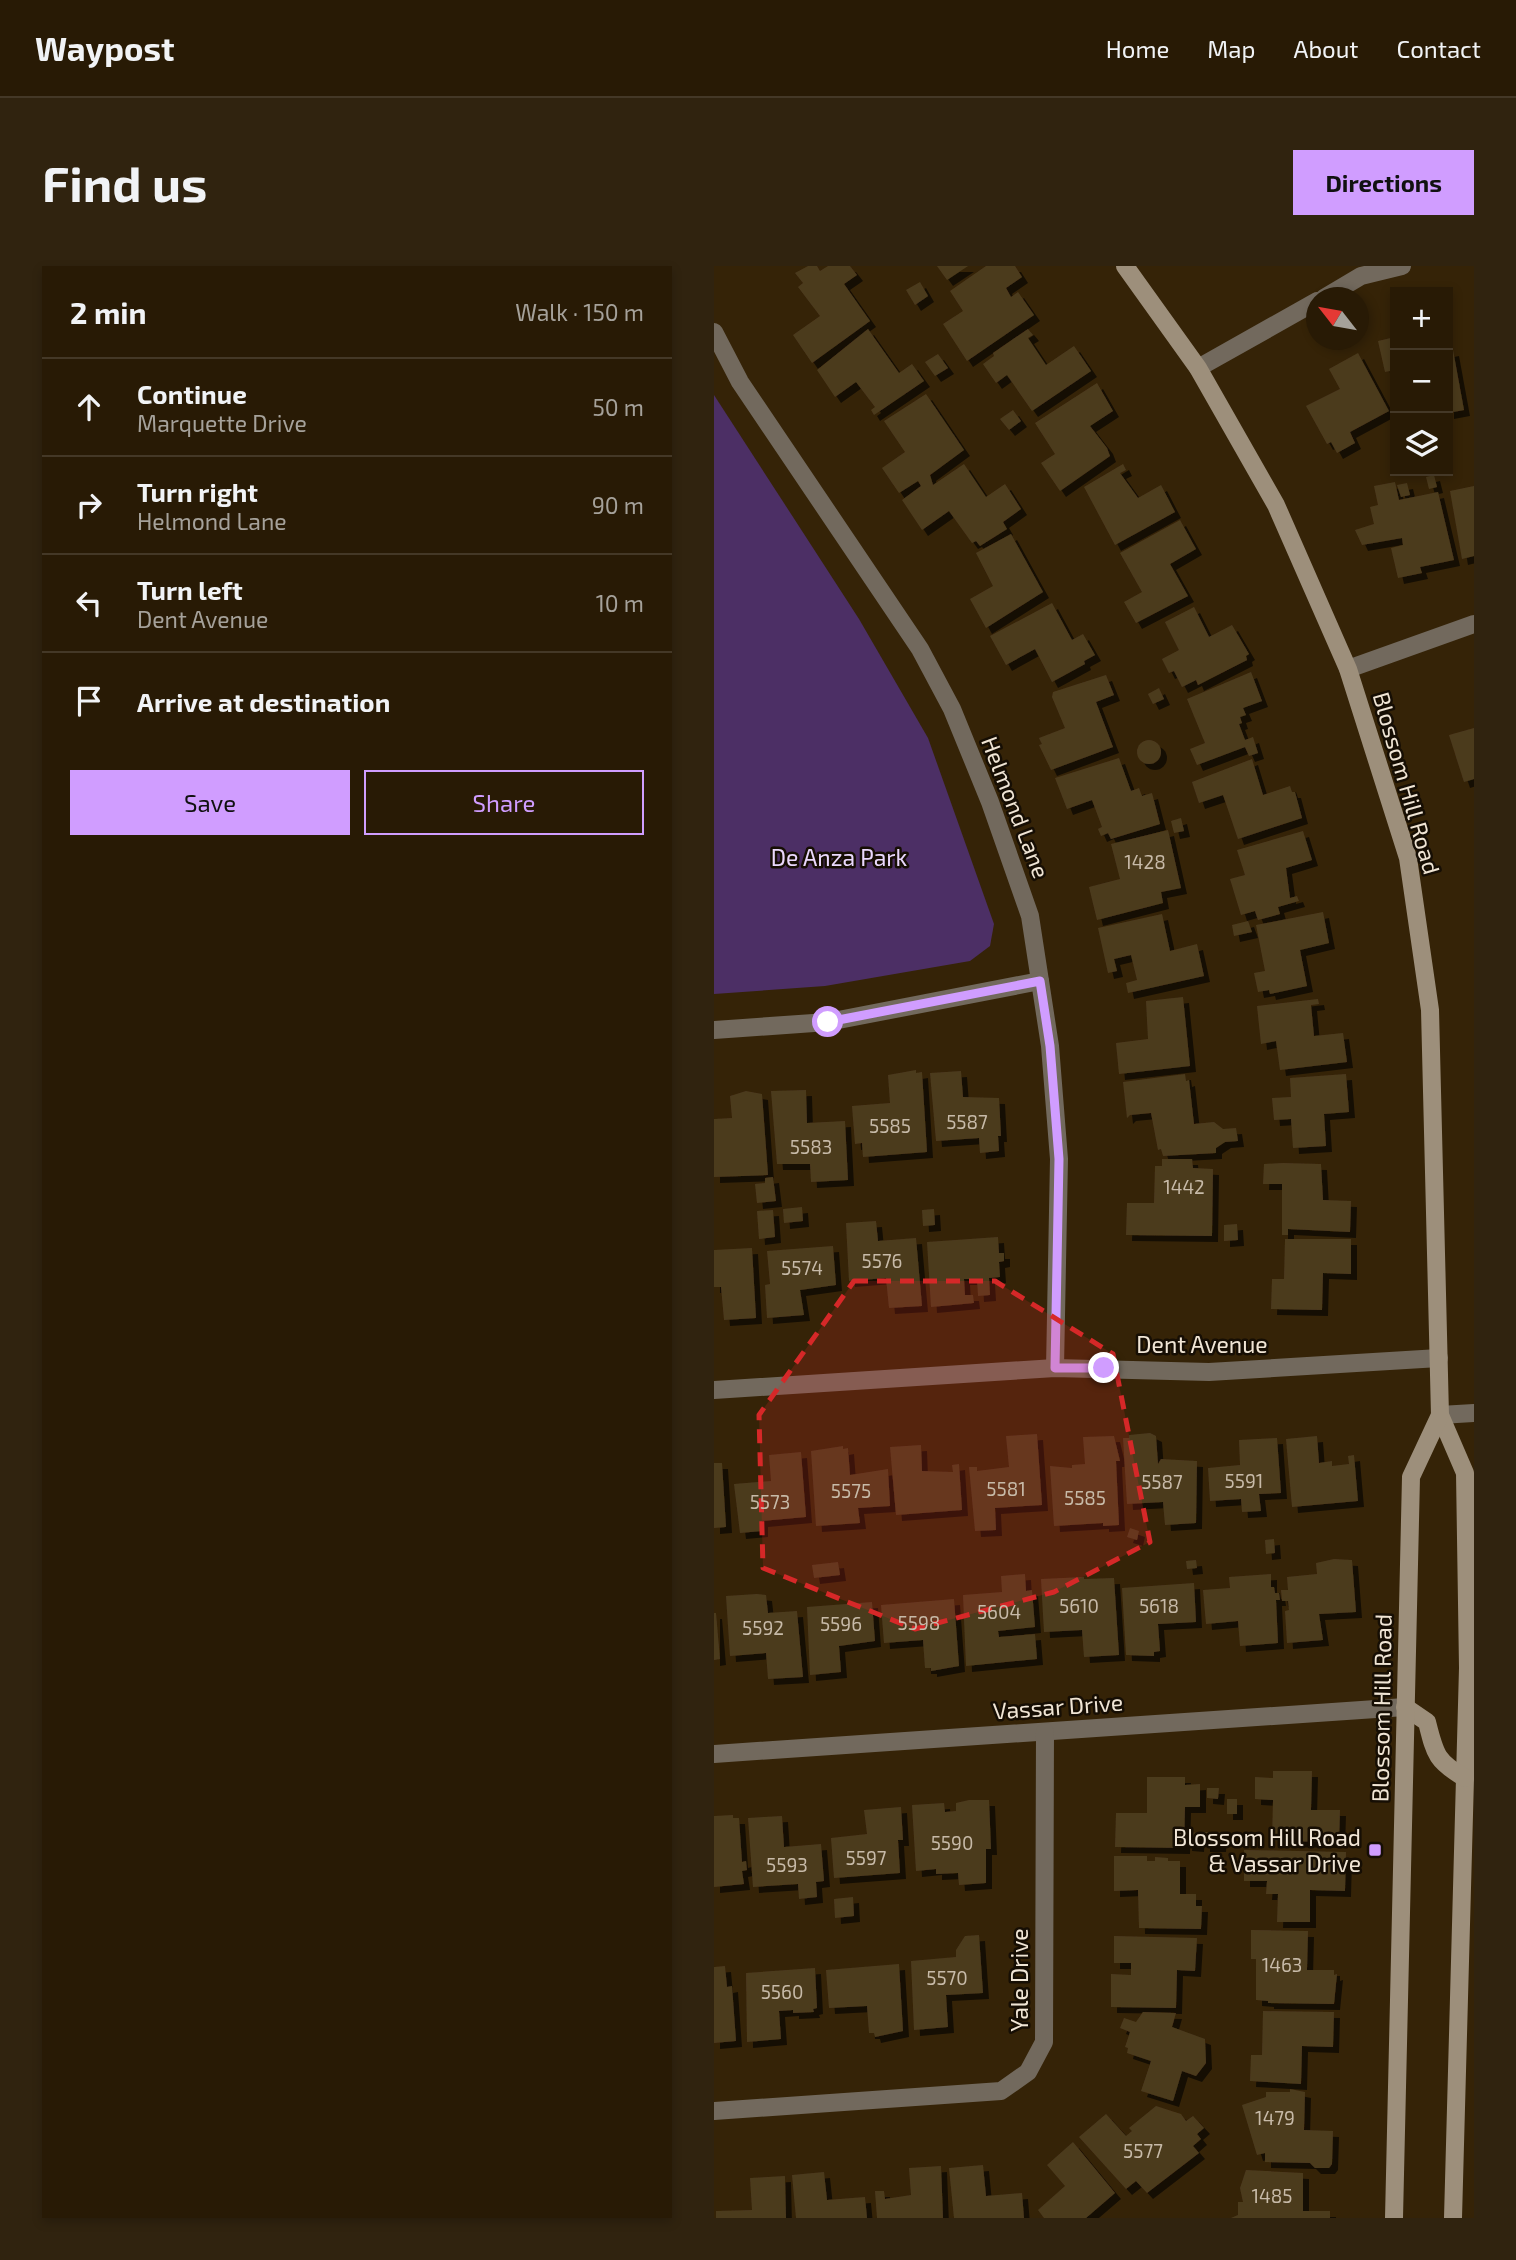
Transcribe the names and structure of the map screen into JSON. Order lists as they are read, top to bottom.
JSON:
{
  "streets": {
    "main road": ["Blossom Hill Road"],
    "street": [
      "Helmond Lane",
      "Dent Avenue",
      "Vassar Drive",
      "Yale Drive"
    ]
  },
  "crossings": [
    ["Blossom Hill Road", "Dent Avenue"],
    ["Blossom Hill Road", "Vassar Drive"],
    ["Helmond Lane", "Dent Avenue"],
    ["Vassar Drive", "Yale Drive"]
  ],
  "parks": ["De Anza Park"],
  "places": {
    "transit": ["Blossom Hill Road & Vassar Drive"]
  },
  "house_numbers": [
    "1428",
    "5587",
    "5585",
    "5583",
    "1442",
    "5576",
    "5574",
    "5591",
    "5587",
    "5581",
    "5575",
    "5585",
    "5573",
    "5610",
    "5618",
    "5604",
    "5598",
    "5596",
    "5592",
    "5590",
    "5597",
    "5593",
    "1463",
    "5570",
    "5560",
    "1479",
    "5577",
    "1485"
  ],
  "north": "top left",
  "page": {
    "header": "Waypost",
    "nav": [
      "Home",
      "Map",
      "About",
      "Contact"
    ],
    "buttons": [
      "Directions",
      ["Save", "Share"]
    ],
    "title": "Find us",
    "heading": ["2 min", "Walk · 150 m"],
    "map_buttons": ["+", "−"],
    "list": [
      ["Continue", "Marquette Drive", "50 m"],
      ["Turn right", "Helmond Lane", "90 m"],
      ["Turn left", "Dent Avenue", "10 m"],
      "Arrive at destination"
    ]
  }
}
